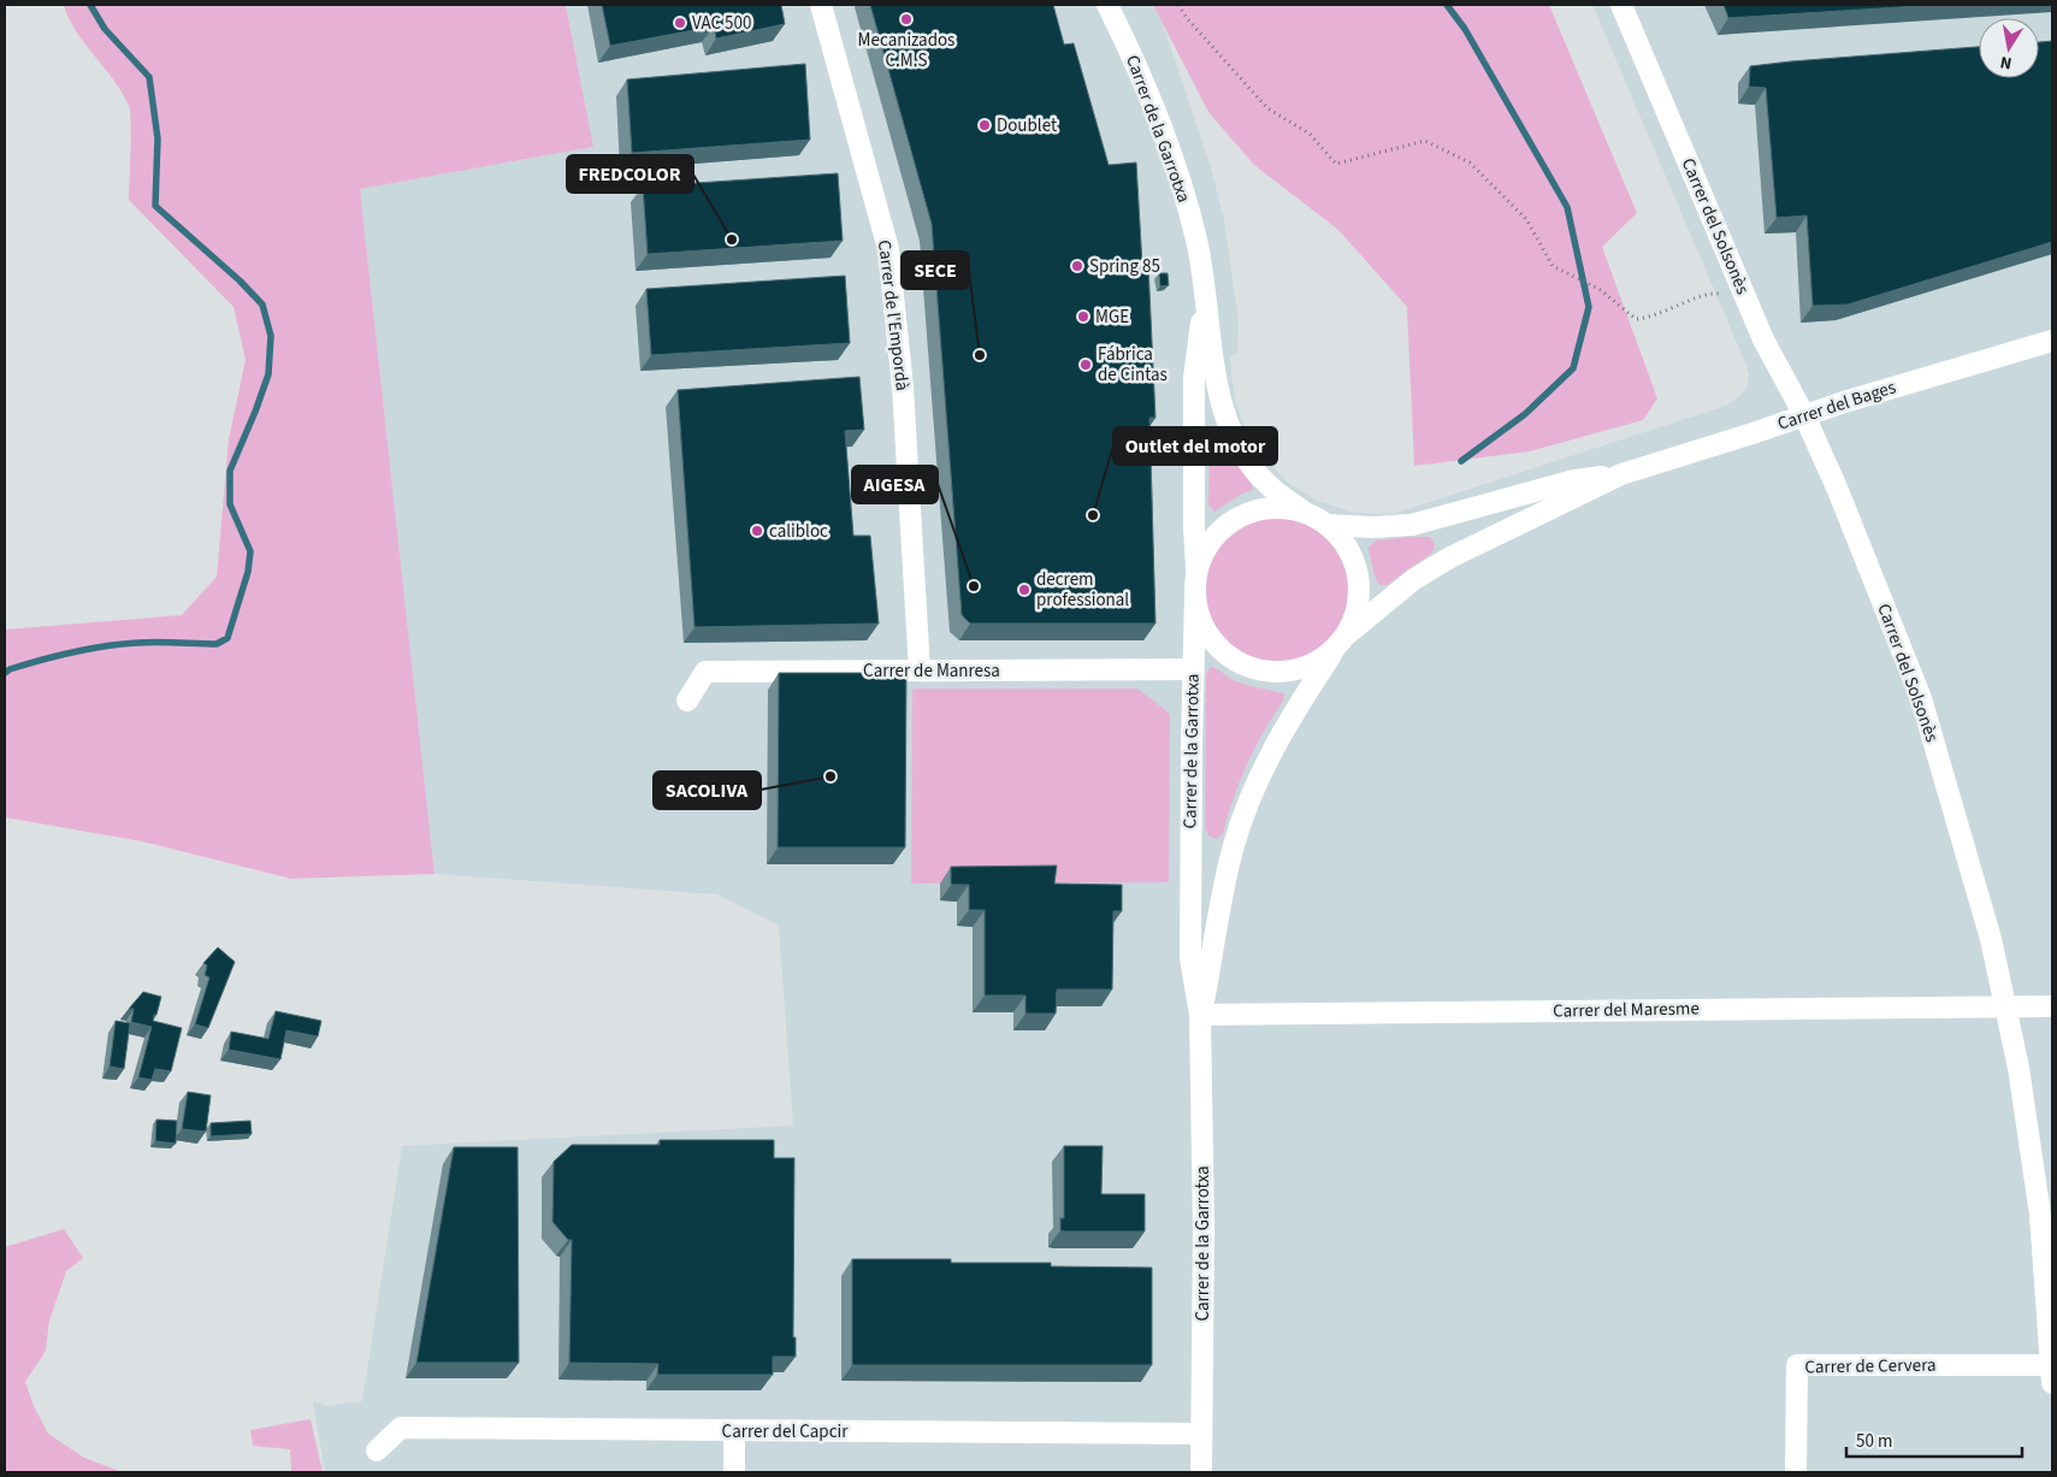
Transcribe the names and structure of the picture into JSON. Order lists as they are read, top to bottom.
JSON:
{
  "streets": {
    "street": [
      "Carrer de la Garrotxa",
      "Carrer del Solsonès",
      "Carrer de l'Empordà",
      "Carrer del Bages",
      "Carrer de Manresa",
      "Carrer del Maresme",
      "Carrer de Cervera",
      "Carrer del Capcir"
    ]
  },
  "crossings": [
    ["Carrer de la Garrotxa", "Carrer del Bages"],
    ["Carrer de la Garrotxa", "Carrer de Manresa"],
    ["Carrer de la Garrotxa", "Carrer del Maresme"],
    ["Carrer de la Garrotxa", "Carrer del Capcir"],
    ["Carrer del Solsonès", "Carrer del Bages"],
    ["Carrer del Solsonès", "Carrer del Maresme"],
    ["Carrer del Solsonès", "Carrer de Cervera"],
    ["Carrer de l'Empordà", "Carrer de Manresa"]
  ],
  "places": [
    "Mecanizados C.M.S",
    "VAC 500",
    "Doublet",
    "FREDCOLOR",
    "Spring 85",
    "MGE",
    "SECE",
    "Fábrica de Cintas",
    "Outlet del motor",
    "calibloc",
    "AIGESA",
    "decrem professional",
    "SACOLIVA"
  ],
  "scale_bar": "50 m",
  "north": "bottom"
}
